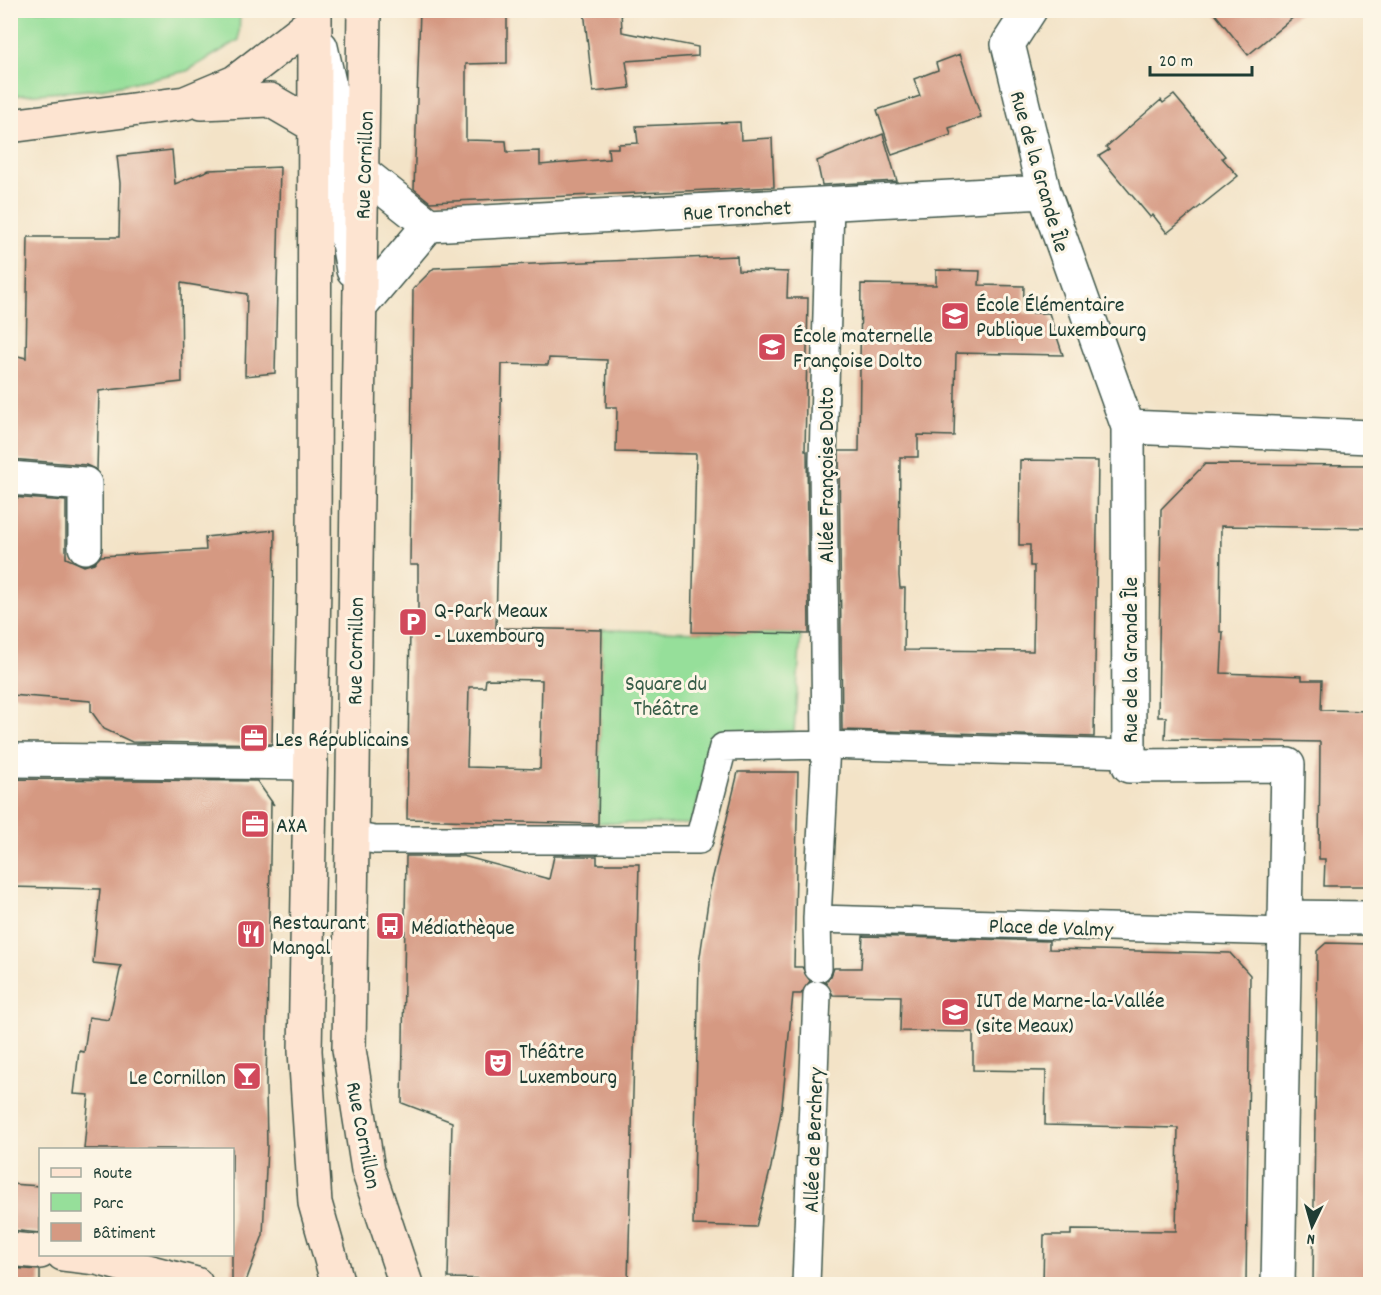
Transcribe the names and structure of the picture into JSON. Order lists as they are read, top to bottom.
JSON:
{
  "streets": {
    "main road": ["Rue Cornillon"],
    "street": [
      "Rue de la Grande Île",
      "Rue Tronchet",
      "Allée Françoise Dolto",
      "Place de Valmy",
      "Allée de Berchery"
    ]
  },
  "crossings": [
    ["Rue de la Grande Île", "Rue Tronchet"],
    ["Rue de la Grande Île", "Place de Valmy"],
    ["Rue Tronchet", "Allée Françoise Dolto"]
  ],
  "parks": ["Square du Théâtre"],
  "places": {
    "school or university": ["École Élémentaire Publique Luxembourg", "École maternelle Françoise Dolto", "IUT de Marne-la-Vallée (site Meaux)"],
    "parking": ["Q-Park Meaux - Luxembourg"],
    "office": ["Les Républicains", "AXA"],
    "bus stop": ["Médiathèque"],
    "restaurant": ["Restaurant Mangal"],
    "theatre": ["Théâtre Luxembourg"],
    "bar": ["Le Cornillon"]
  },
  "legend": ["Route", "Parc", "Bâtiment"],
  "scale_bar": "20 m",
  "north": "bottom"
}
